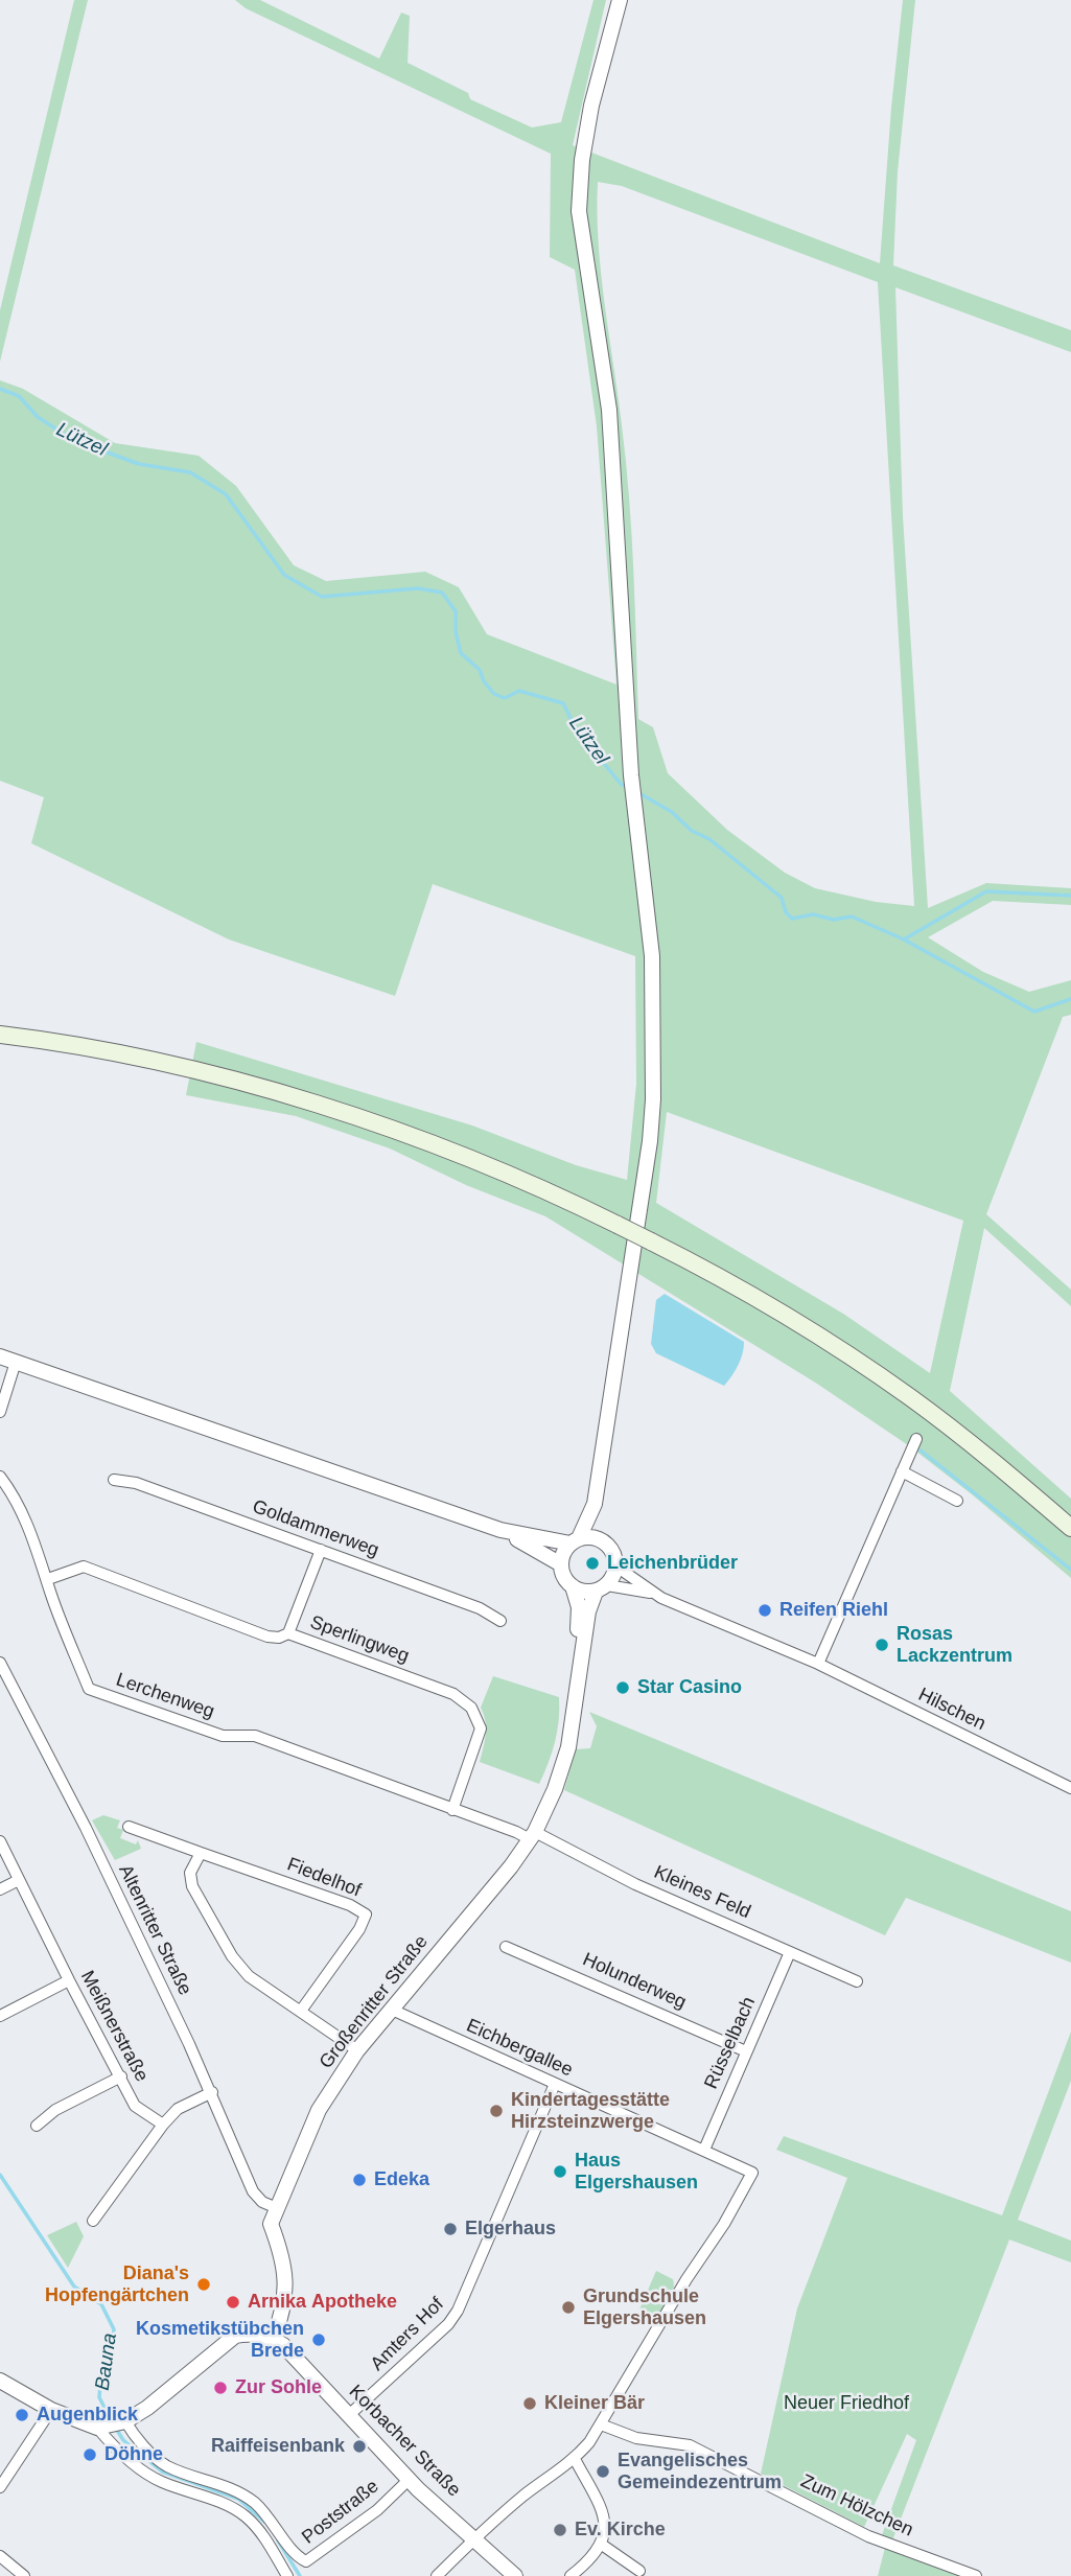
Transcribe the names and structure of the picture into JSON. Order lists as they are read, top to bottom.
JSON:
{
  "streets": {
    "street": [
      "Goldammerweg",
      "Sperlingweg",
      "Lerchenweg",
      "Hilschen",
      "Fiedelhof",
      "Kleines Feld",
      "Altenritter Straße",
      "Holunderweg",
      "Großenritter Straße",
      "Meißnerstraße",
      "Rüsselbach",
      "Eichbergallee",
      "Amters Hof",
      "Korbacher Straße",
      "Zum Hölzchen",
      "Poststraße"
    ]
  },
  "crossings": [
    ["Sperlingweg", "Lerchenweg"],
    ["Lerchenweg", "Kleines Feld"],
    ["Lerchenweg", "Großenritter Straße"],
    ["Hilschen", "Großenritter Straße"],
    ["Kleines Feld", "Großenritter Straße"],
    ["Kleines Feld", "Rüsselbach"],
    ["Altenritter Straße", "Großenritter Straße"],
    ["Holunderweg", "Rüsselbach"],
    ["Großenritter Straße", "Eichbergallee"],
    ["Großenritter Straße", "Korbacher Straße"],
    ["Rüsselbach", "Eichbergallee"],
    ["Eichbergallee", "Amters Hof"],
    ["Eichbergallee", "Zum Hölzchen"],
    ["Amters Hof", "Korbacher Straße"],
    ["Korbacher Straße", "Poststraße"]
  ],
  "water": ["Lützel", "Bauna"],
  "parks": ["Neuer Friedhof"],
  "places": [
    "Leichenbrüder",
    "Reifen Riehl",
    "Rosas Lackzentrum",
    "Star Casino",
    "Kindertagesstätte Hirzsteinzwerge",
    "Haus Elgershausen",
    "Edeka",
    "Elgerhaus",
    "Diana's Hopfengärtchen",
    "Arnika Apotheke",
    "Grundschule Elgershausen",
    "Kosmetikstübchen Brede",
    "Zur Sohle",
    "Kleiner Bär",
    "Augenblick",
    "Raiffeisenbank",
    "Döhne",
    "Evangelisches Gemeindezentrum",
    "Ev. Kirche"
  ]
}
